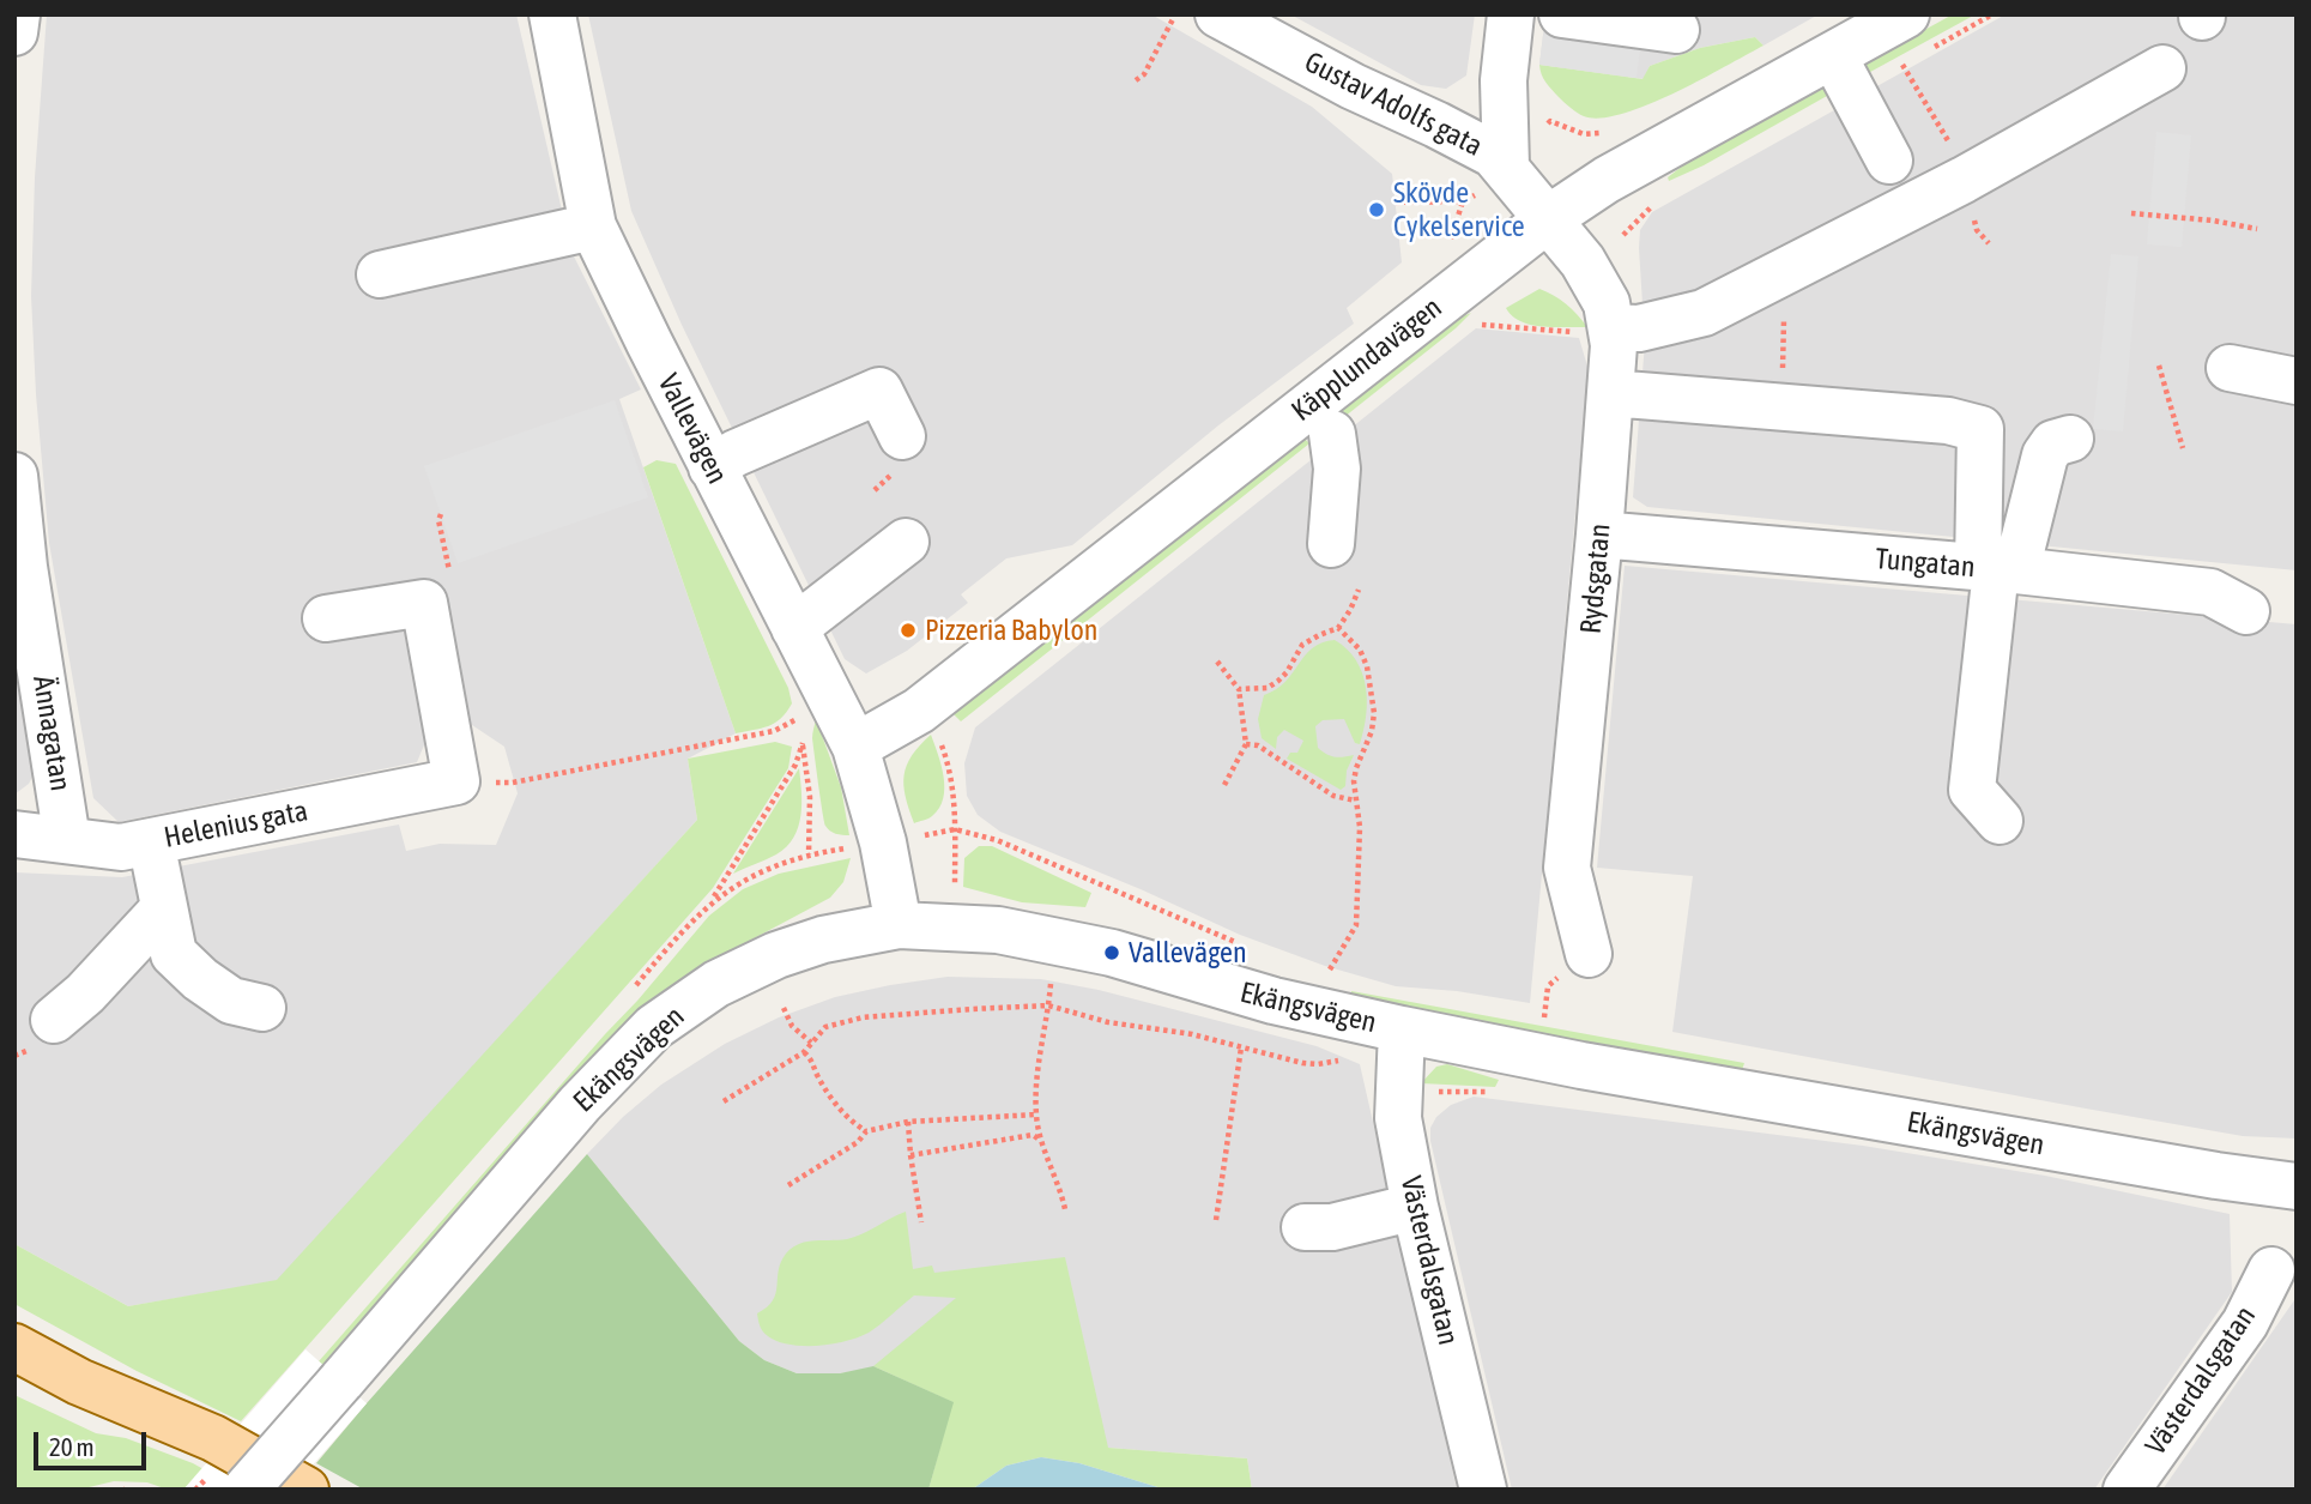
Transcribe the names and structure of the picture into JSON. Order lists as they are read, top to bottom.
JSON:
{
  "streets": {
    "street": [
      "Gustav Adolfs gata",
      "Käpplundavägen",
      "Vallevägen",
      "Tungatan",
      "Rydsgatan",
      "Ännagatan",
      "Helenius gata",
      "Ekängsvägen",
      "Västerdalsgatan"
    ]
  },
  "crossings": [
    ["Gustav Adolfs gata", "Käpplundavägen"],
    ["Gustav Adolfs gata", "Rydsgatan"],
    ["Käpplundavägen", "Vallevägen"],
    ["Käpplundavägen", "Rydsgatan"],
    ["Vallevägen", "Ekängsvägen"],
    ["Tungatan", "Rydsgatan"],
    ["Ännagatan", "Helenius gata"],
    ["Ekängsvägen", "Västerdalsgatan"]
  ],
  "places": ["Skövde Cykelservice", "Pizzeria Babylon", "Vallevägen"],
  "scale_bar": "20 m"
}
